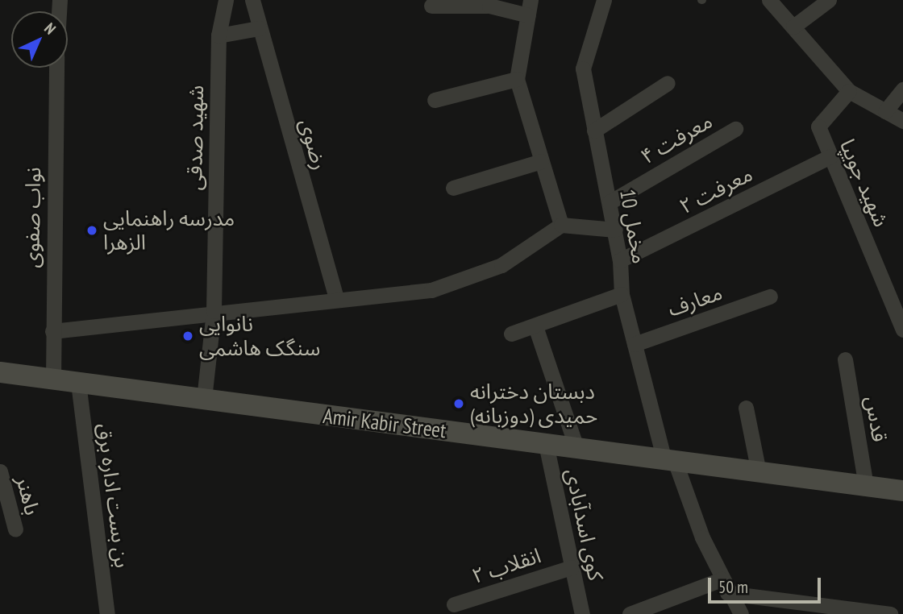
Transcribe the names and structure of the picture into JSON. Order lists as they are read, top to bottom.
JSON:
{
  "streets": {
    "main road": ["Amir Kabir Street"],
    "street": [
      "شهید صدقی",
      "معرفت ۴",
      "رضوی",
      "شهید جویپا",
      "معرفت ۲",
      "نواب صفوی",
      "مخمل 10",
      "معارف",
      "قدس",
      "باهنر",
      "بن بست اداره برق",
      "کوی اسدآبادی",
      "انقلاب ۲"
    ]
  },
  "crossings": [
    ["شهید صدقی", "Amir Kabir Street"],
    ["معرفت ۴", "مخمل 10"],
    ["شهید جویپا", "معرفت ۲"],
    ["معرفت ۲", "مخمل 10"],
    ["نواب صفوی", "Amir Kabir Street"],
    ["مخمل 10", "معارف"],
    ["مخمل 10", "Amir Kabir Street"],
    ["قدس", "Amir Kabir Street"],
    ["Amir Kabir Street", "بن بست اداره برق"],
    ["Amir Kabir Street", "کوی اسدآبادی"],
    ["کوی اسدآبادی", "انقلاب ۲"]
  ],
  "places": ["مدرسه راهنمایی الزهرا", "نانوایی سنگک هاشمی", "دبستان دخترانه حمیدی (دوزبانه)"],
  "scale_bar": "50 m",
  "north": "top right"
}
